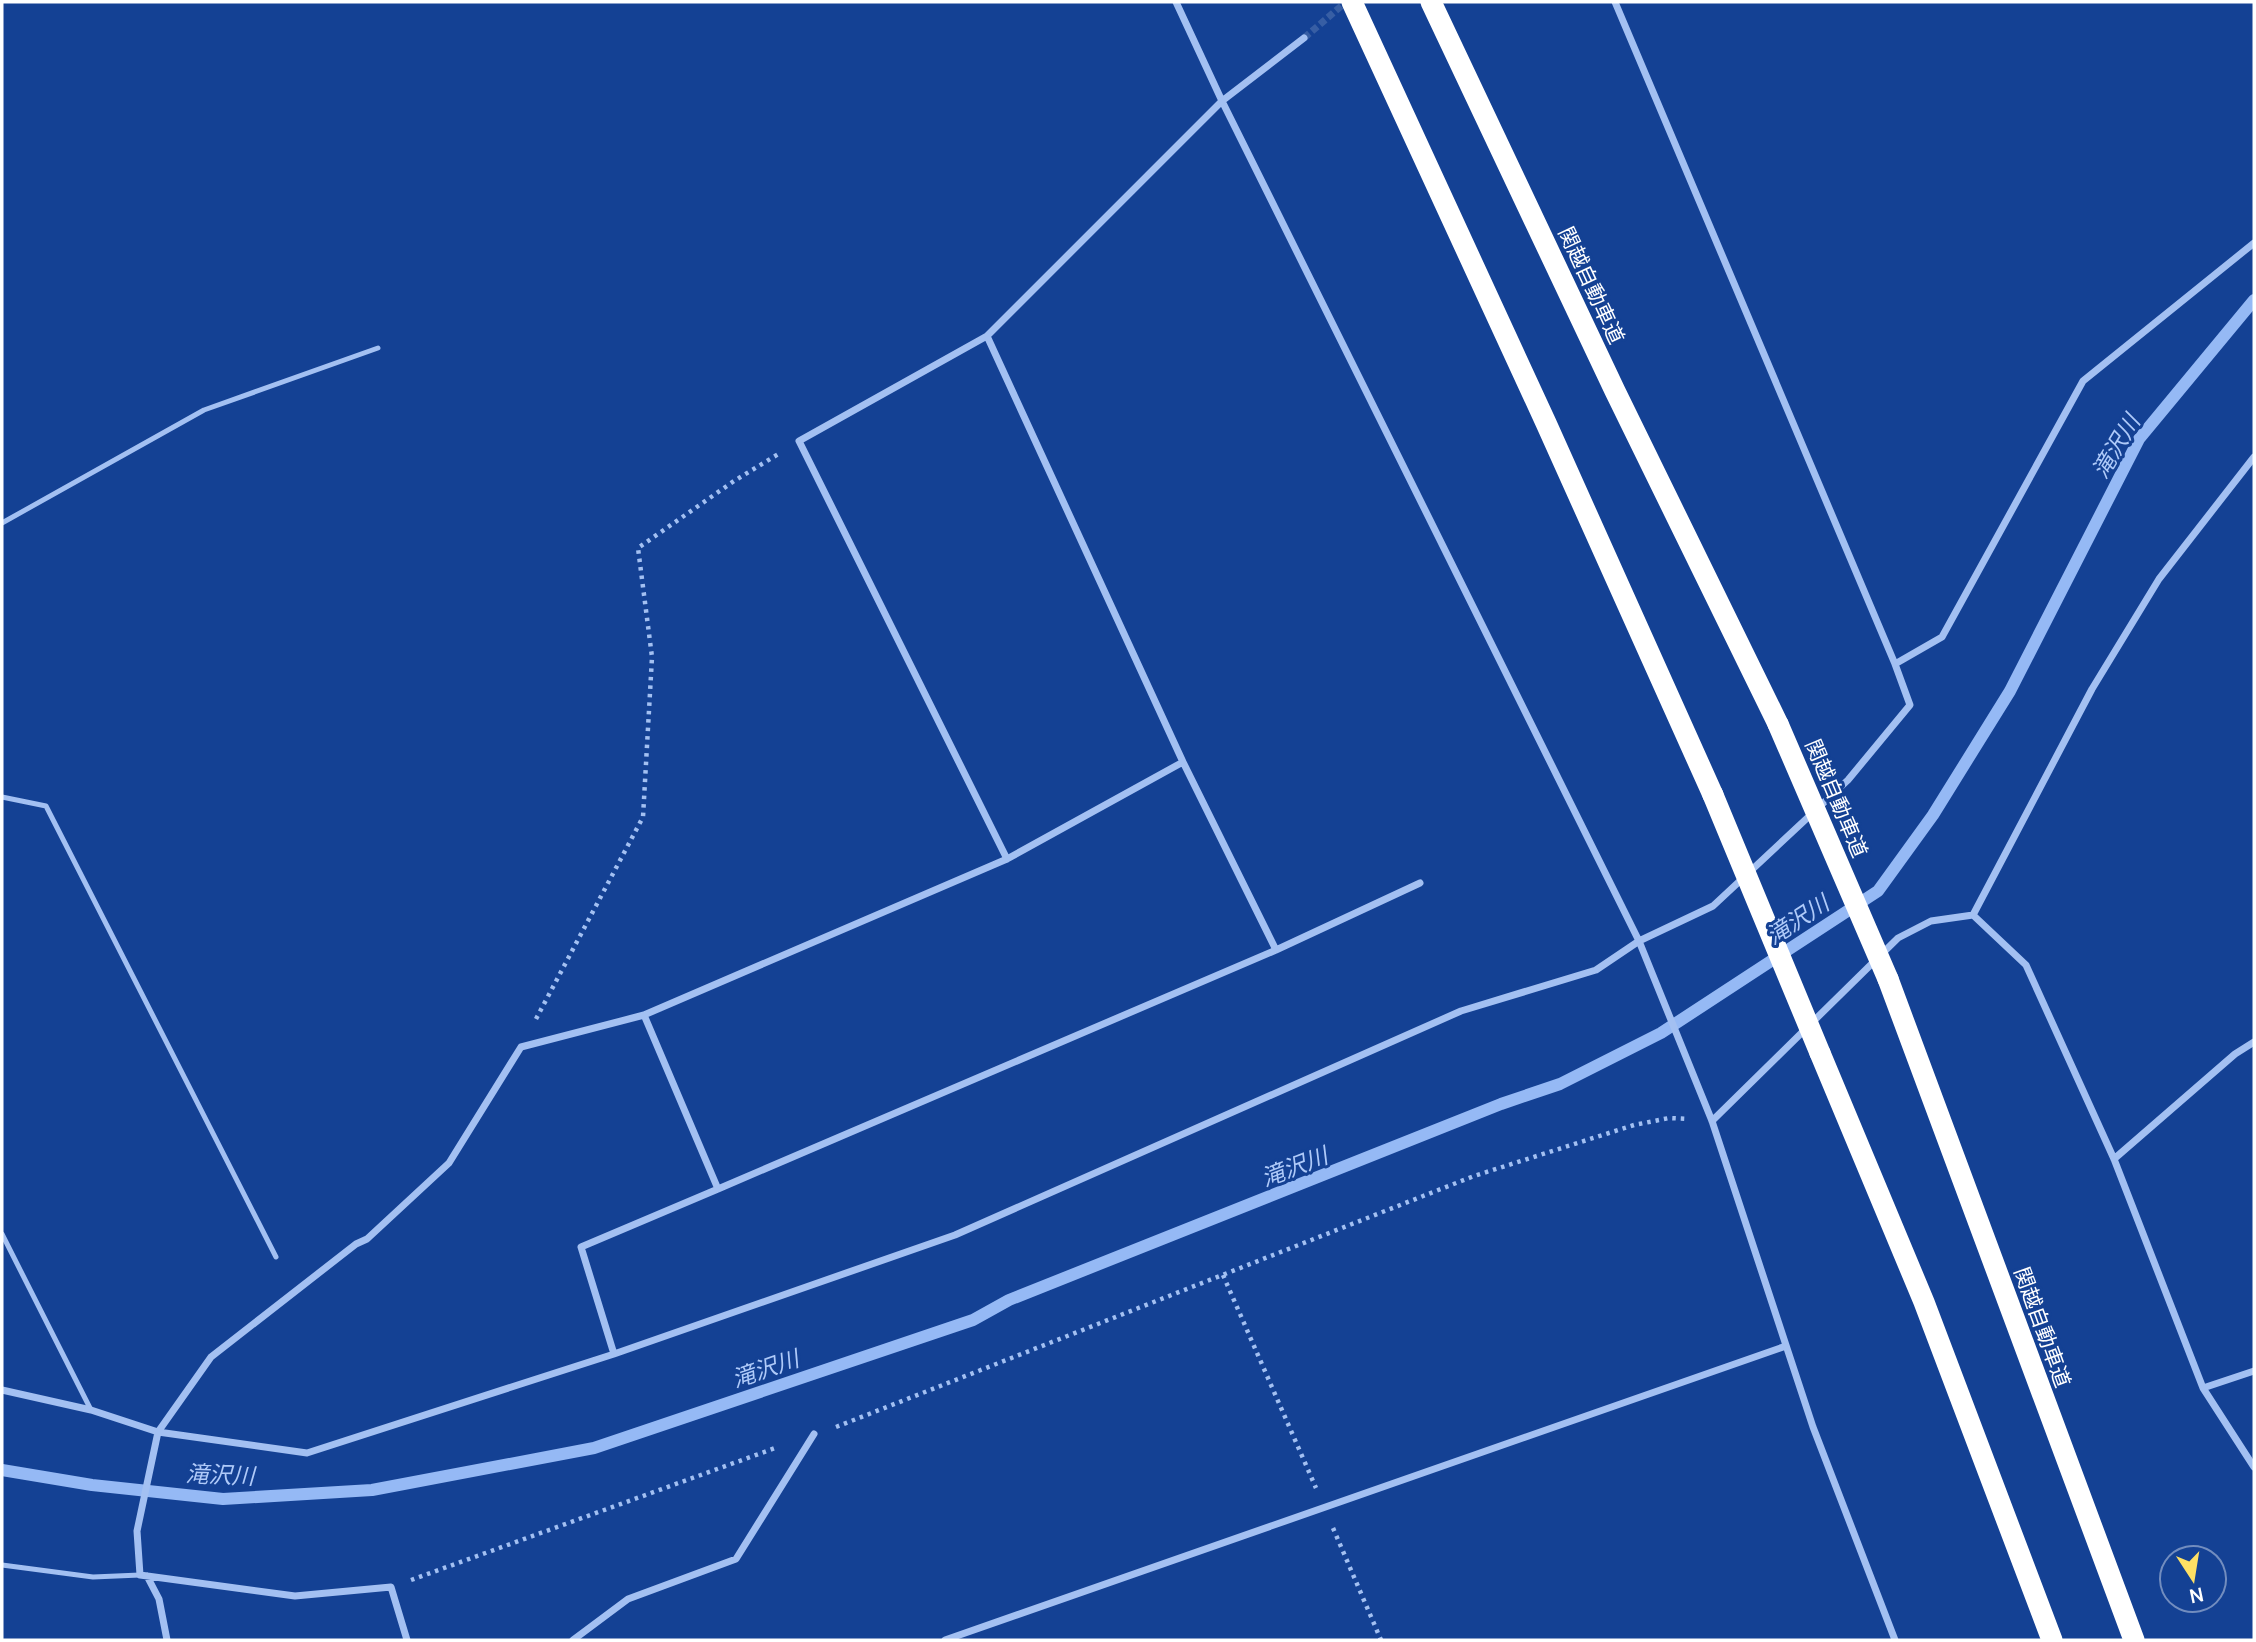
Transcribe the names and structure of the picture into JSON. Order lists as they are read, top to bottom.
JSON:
{
  "streets": {
    "highway": ["関越自動車道"]
  },
  "water": ["滝沢川"],
  "north": "bottom"
}
